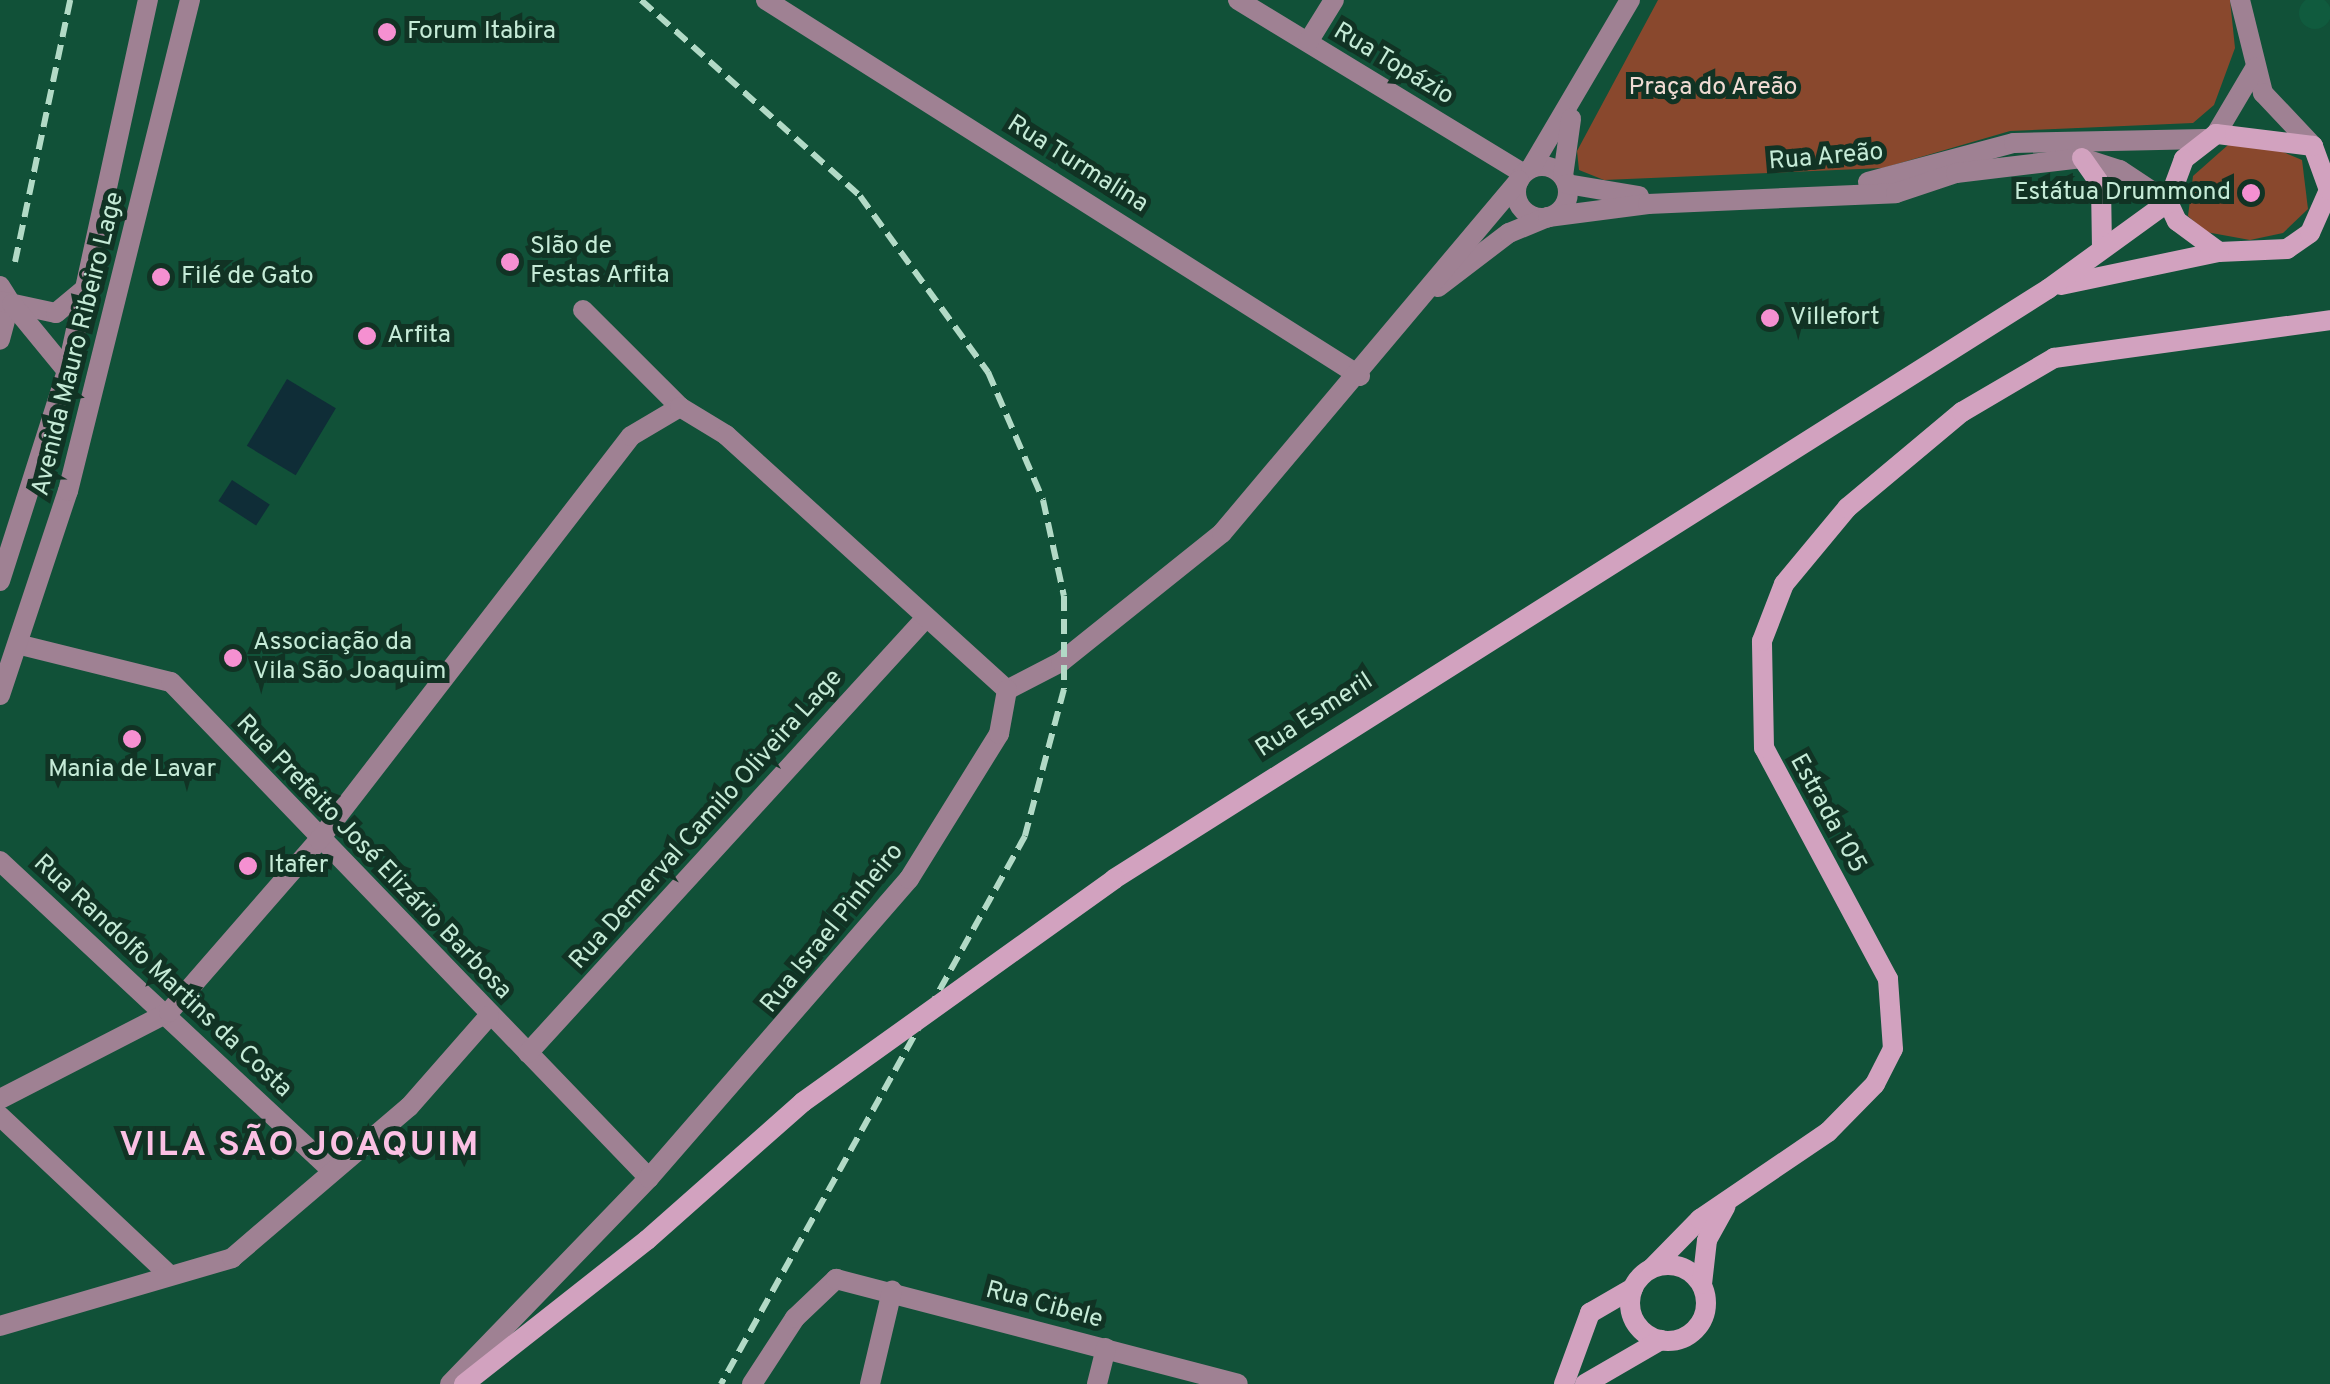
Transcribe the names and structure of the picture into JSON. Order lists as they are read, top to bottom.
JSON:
{
  "streets": {
    "main road": ["Rua Esmeril", "Estrada 105"],
    "street": [
      "Rua Topázio",
      "Rua Areão",
      "Rua Turmalina",
      "Avenida Mauro Ribeiro Lage",
      "Rua Demerval Camilo Oliveira Lage",
      "Rua Prefeito José Elizário Barbosa",
      "Rua Israel Pinheiro",
      "Rua Randolfo Martins da Costa",
      "Rua Cibele"
    ]
  },
  "crossings": [
    ["Rua Topázio", "Rua Areão"],
    ["Rua Areão", "Rua Esmeril"],
    ["Avenida Mauro Ribeiro Lage", "Rua Prefeito José Elizário Barbosa"],
    ["Rua Demerval Camilo Oliveira Lage", "Rua Prefeito José Elizário Barbosa"],
    ["Rua Prefeito José Elizário Barbosa", "Rua Israel Pinheiro"]
  ],
  "districts": ["VILA SÃO JOAQUIM"],
  "parks": ["Praça do Areão"],
  "places": [
    "Forum Itabira",
    "Estátua Drummond",
    "Slão de Festas Arfita",
    "Filé de Gato",
    "Villefort",
    "Arfita",
    "Associação da Vila São Joaquim",
    "Mania de Lavar",
    "Itafer"
  ]
}
